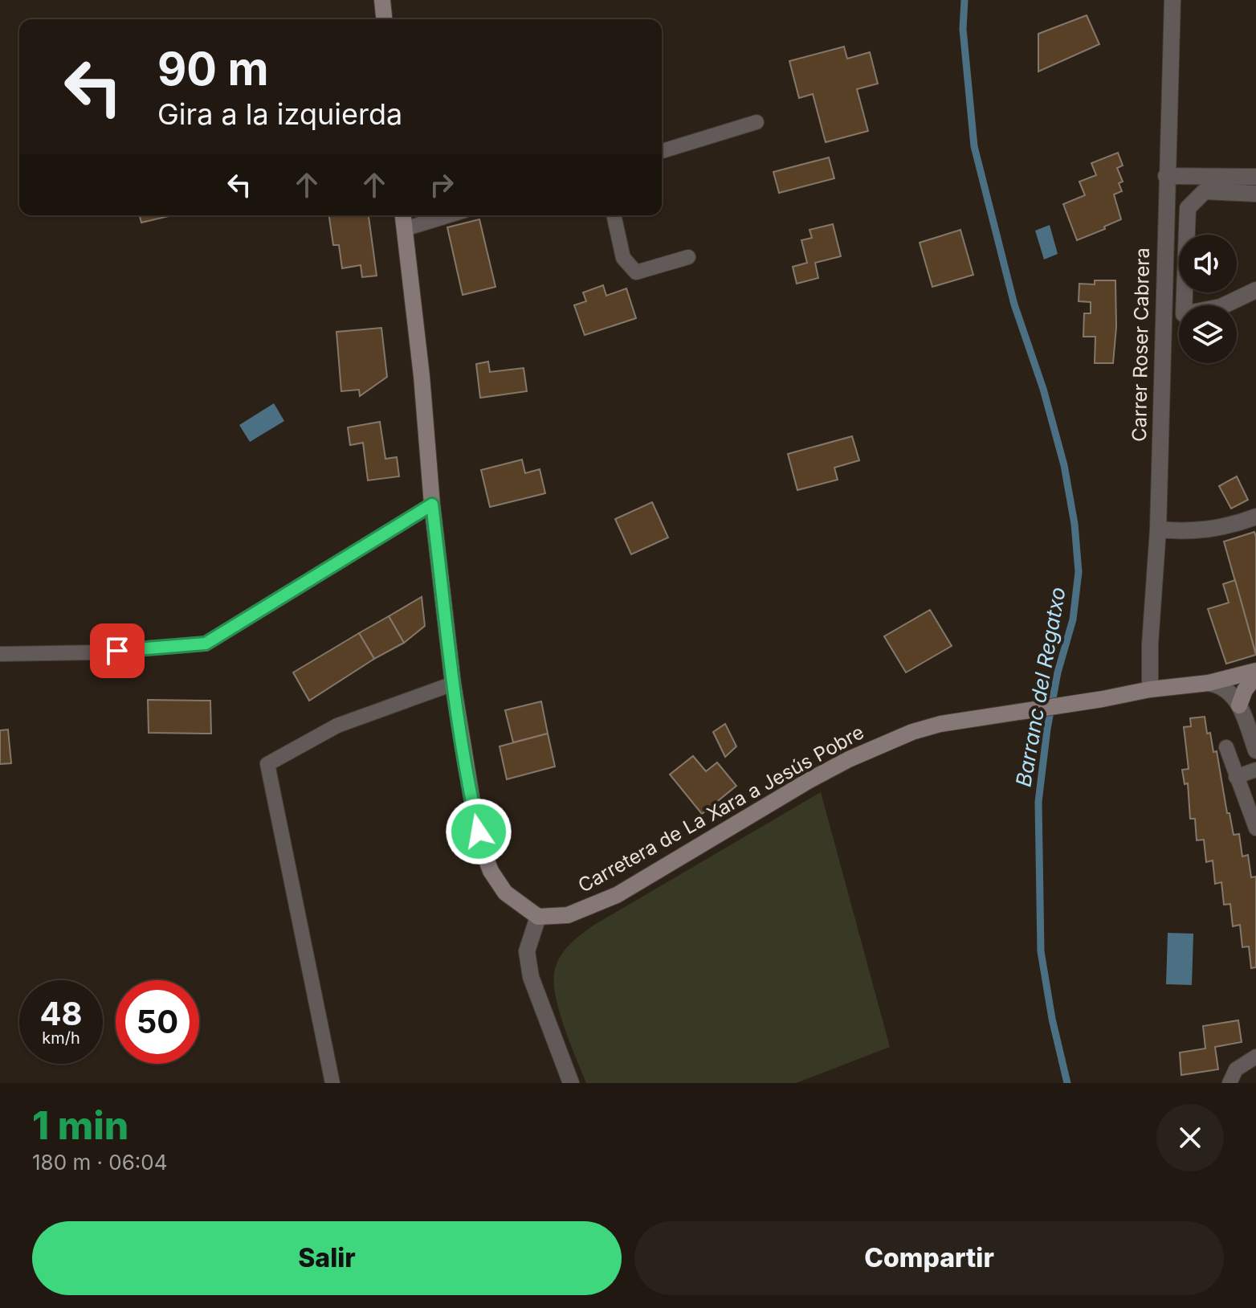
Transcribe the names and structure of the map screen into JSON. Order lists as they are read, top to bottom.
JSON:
{
  "streets": {
    "main road": ["Carretera de La Xara a Jesús Pobre"],
    "street": ["Carrer Roser Cabrera"]
  },
  "crossings": [
    ["Carrer Roser Cabrera", "Carretera de La Xara a Jesús Pobre"]
  ],
  "water": ["Barranc del Regatxo"],
  "page": {
    "turn": ["90 m", "Gira a la izquierda"],
    "speed": "48 km/h",
    "limit": "50",
    "heading": ["1 min", "180 m · 06:04"],
    "buttons": ["Salir", "Compartir"]
  }
}
